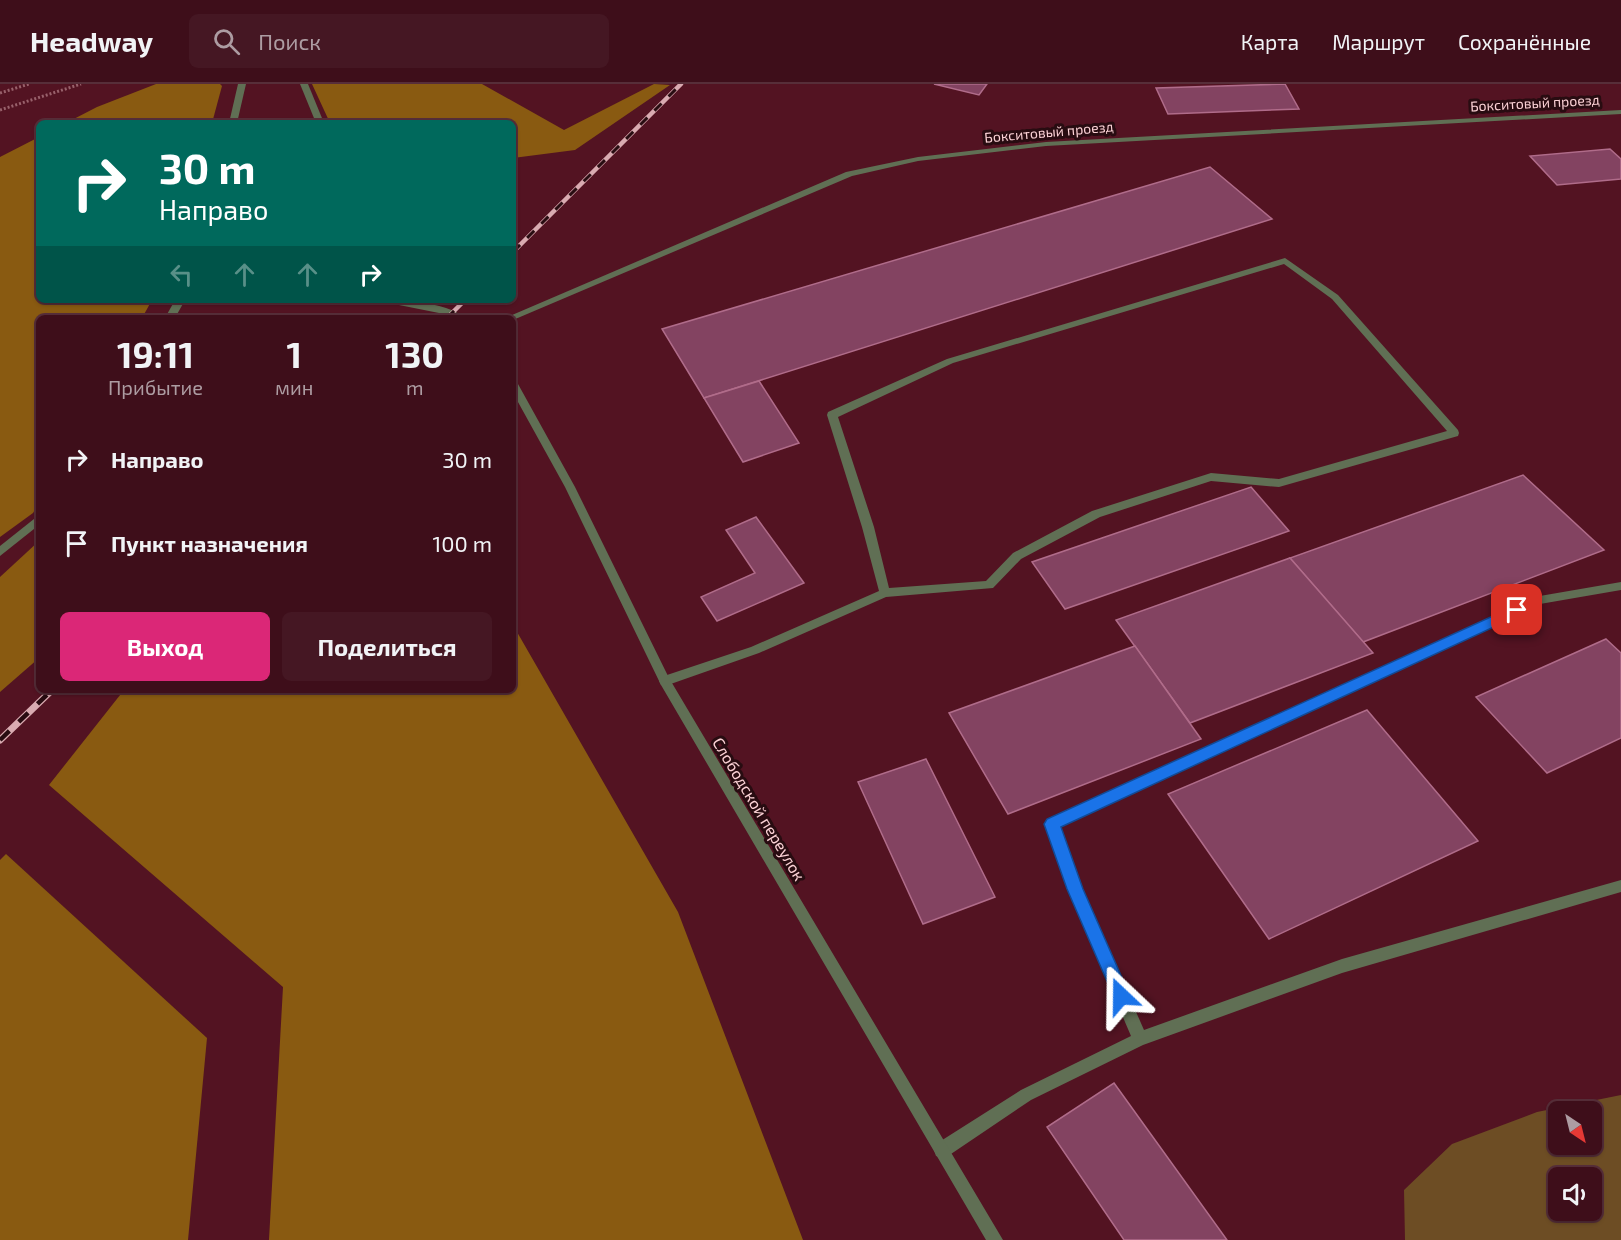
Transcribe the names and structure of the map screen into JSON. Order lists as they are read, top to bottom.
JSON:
{
  "streets": {
    "street": ["Бокситовый проезд", "Слободской переулок"]
  },
  "north": "bottom right",
  "page": {
    "header": "Headway",
    "search": "Поиск",
    "nav": ["Карта", "Маршрут", "Сохранённые"],
    "turn": ["30 m", "Направо"],
    "eta": [
      "19:11",
      "Прибытие",
      "1",
      "мин",
      "130",
      "m"
    ],
    "list": [
      {
        "name": "Направо",
        "value": "30 m"
      },
      {
        "name": "Пункт назначения",
        "value": "100 m"
      }
    ],
    "buttons": ["Выход", "Поделиться"]
  }
}
